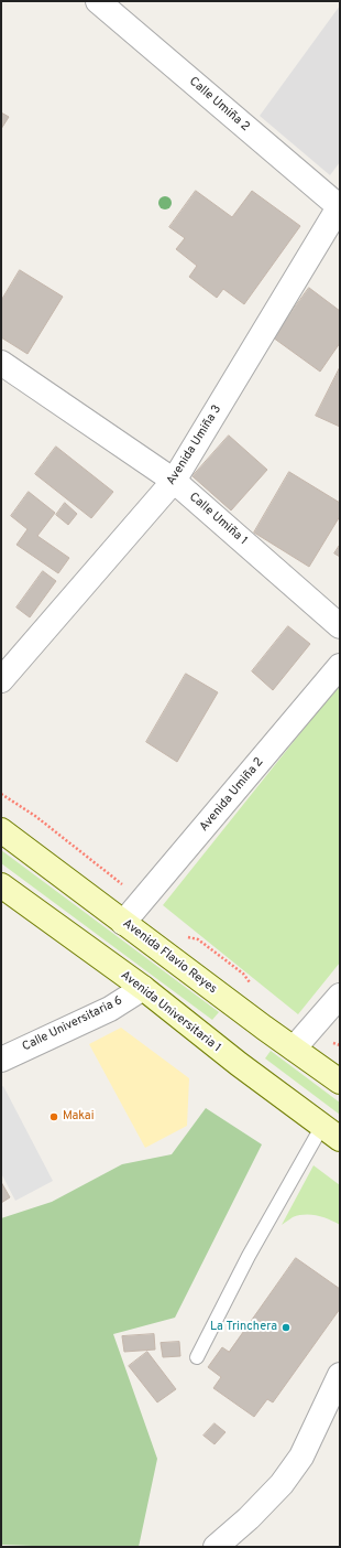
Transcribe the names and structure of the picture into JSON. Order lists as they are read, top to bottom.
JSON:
{
  "streets": {
    "main road": ["Avenida Flavio Reyes", "Avenida Universitaria 1"],
    "street": [
      "Calle Umiña 2",
      "Avenida Umiña 3",
      "Calle Umiña 1",
      "Avenida Umiña 2",
      "Calle Universitaria 6"
    ]
  },
  "crossings": [
    ["Calle Umiña 2", "Avenida Umiña 3"],
    ["Avenida Umiña 3", "Calle Umiña 1"],
    ["Avenida Umiña 2", "Avenida Flavio Reyes"],
    ["Avenida Universitaria 1", "Calle Universitaria 6"]
  ],
  "places": ["Makai", "La Trinchera"]
}
